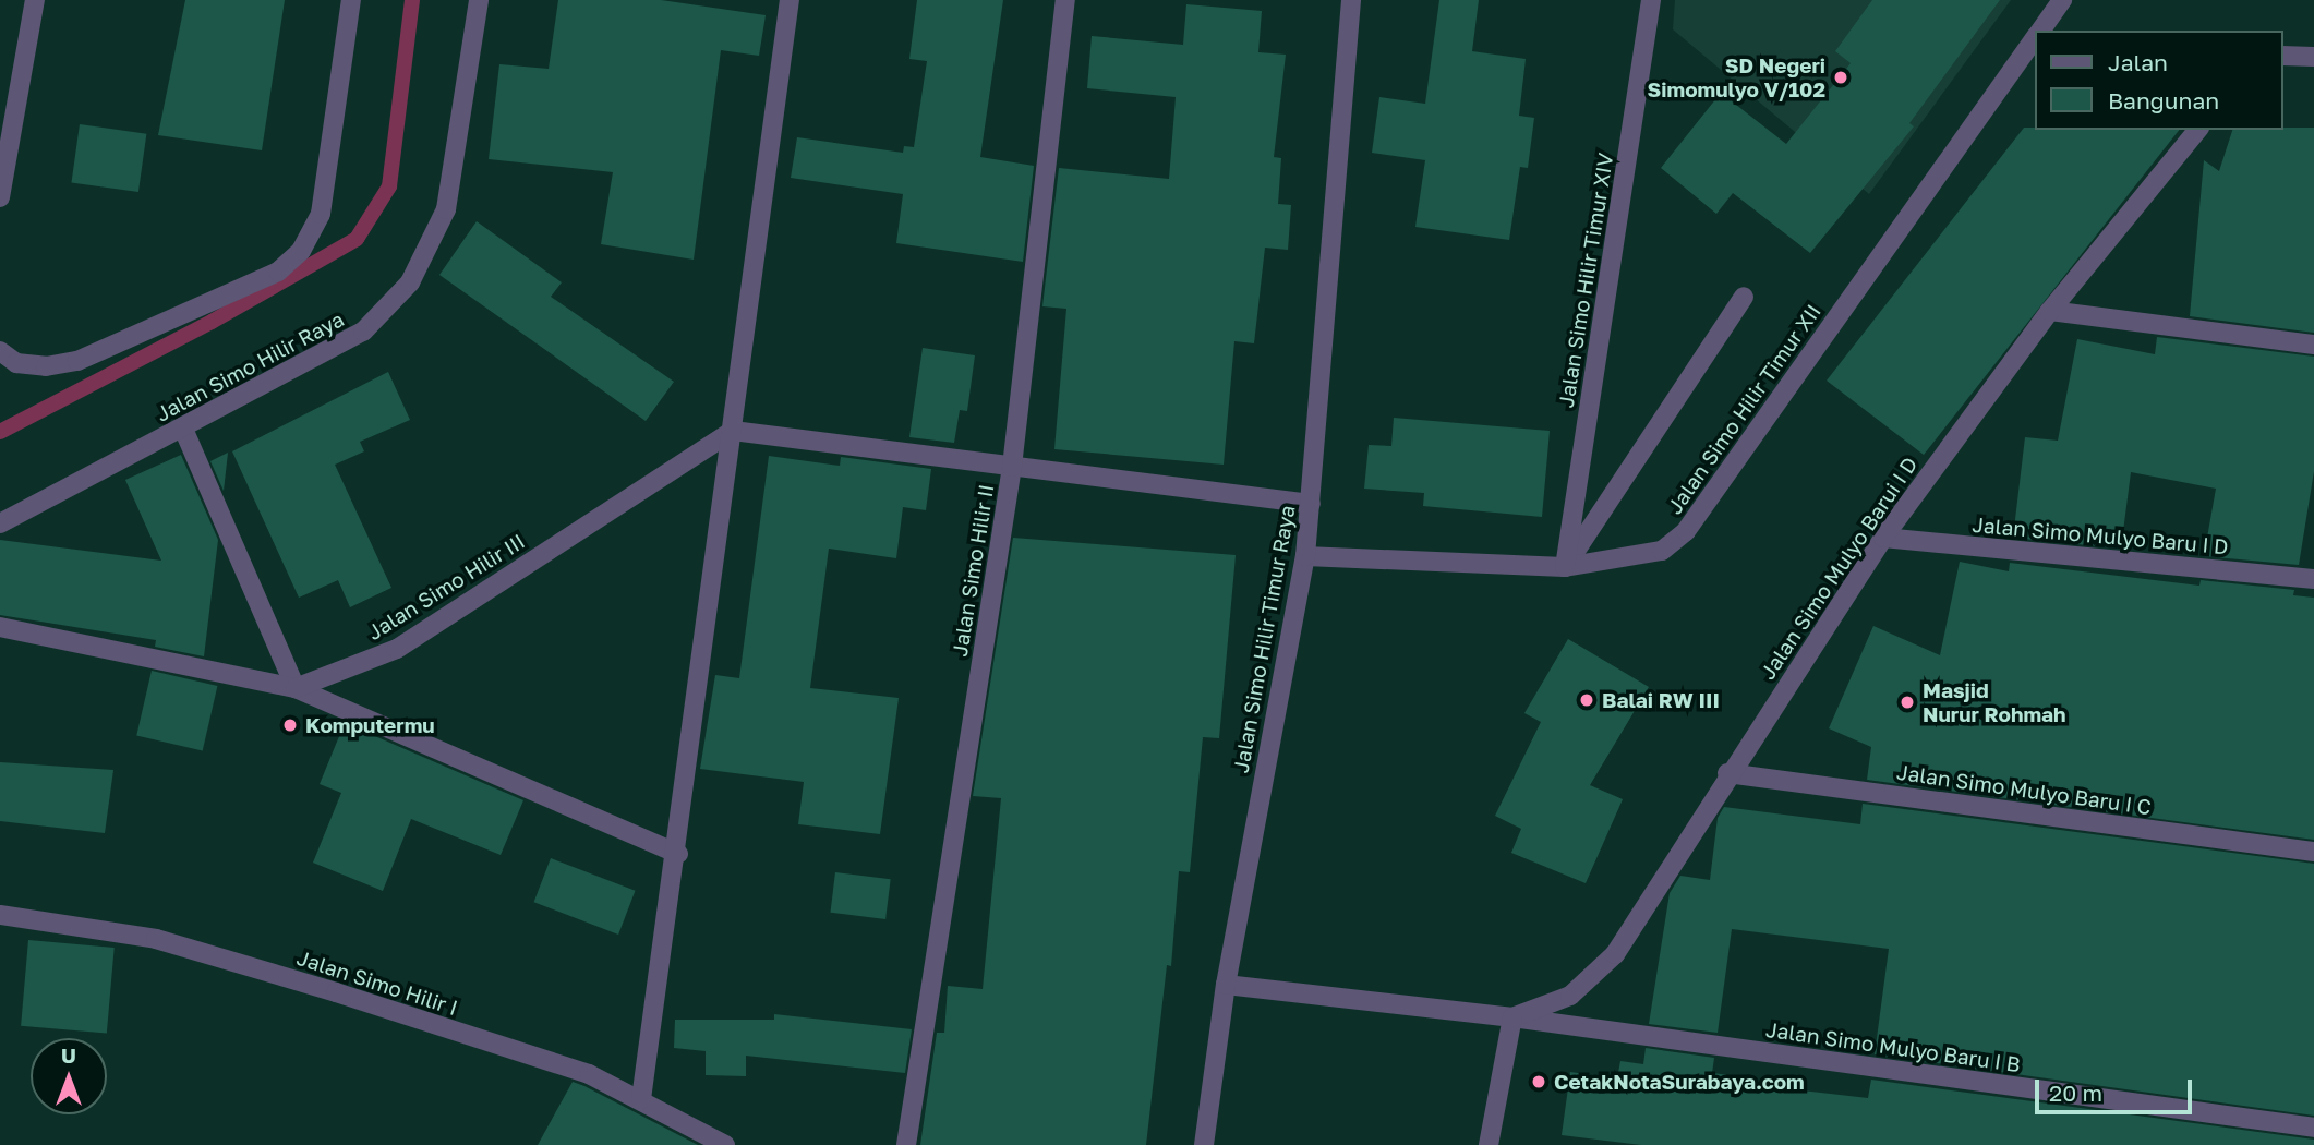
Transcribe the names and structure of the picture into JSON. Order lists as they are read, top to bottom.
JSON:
{
  "streets": {
    "street": [
      "Jalan Simo Hilir Timur XIV",
      "Jalan Simo Hilir Raya",
      "Jalan Simo Hilir Timur XII",
      "Jalan Simo Mulyo Baru I D",
      "Jalan Simo Mulyo Barui I D",
      "Jalan Simo Hilir II",
      "Jalan Simo Hilir III",
      "Jalan Simo Hilir Timur Raya",
      "Jalan Simo Mulyo Baru I C",
      "Jalan Simo Hilir I",
      "Jalan Simo Mulyo Baru I B"
    ]
  },
  "crossings": [
    ["Jalan Simo Hilir Timur XIV", "Jalan Simo Hilir Timur XII"],
    ["Jalan Simo Hilir Timur XII", "Jalan Simo Hilir Timur Raya"],
    ["Jalan Simo Mulyo Baru I D", "Jalan Simo Mulyo Barui I D"],
    ["Jalan Simo Mulyo Barui I D", "Jalan Simo Mulyo Baru I C"],
    ["Jalan Simo Mulyo Barui I D", "Jalan Simo Mulyo Baru I B"],
    ["Jalan Simo Hilir Timur Raya", "Jalan Simo Mulyo Baru I B"]
  ],
  "places": [
    "SD Negeri Simomulyo V/102",
    "Balai RW III",
    "Masjid Nurur Rohmah",
    "Komputermu",
    "CetakNotaSurabaya.com"
  ],
  "legend": ["Jalan", "Bangunan"],
  "scale_bar": "20 m",
  "north": "top"
}
